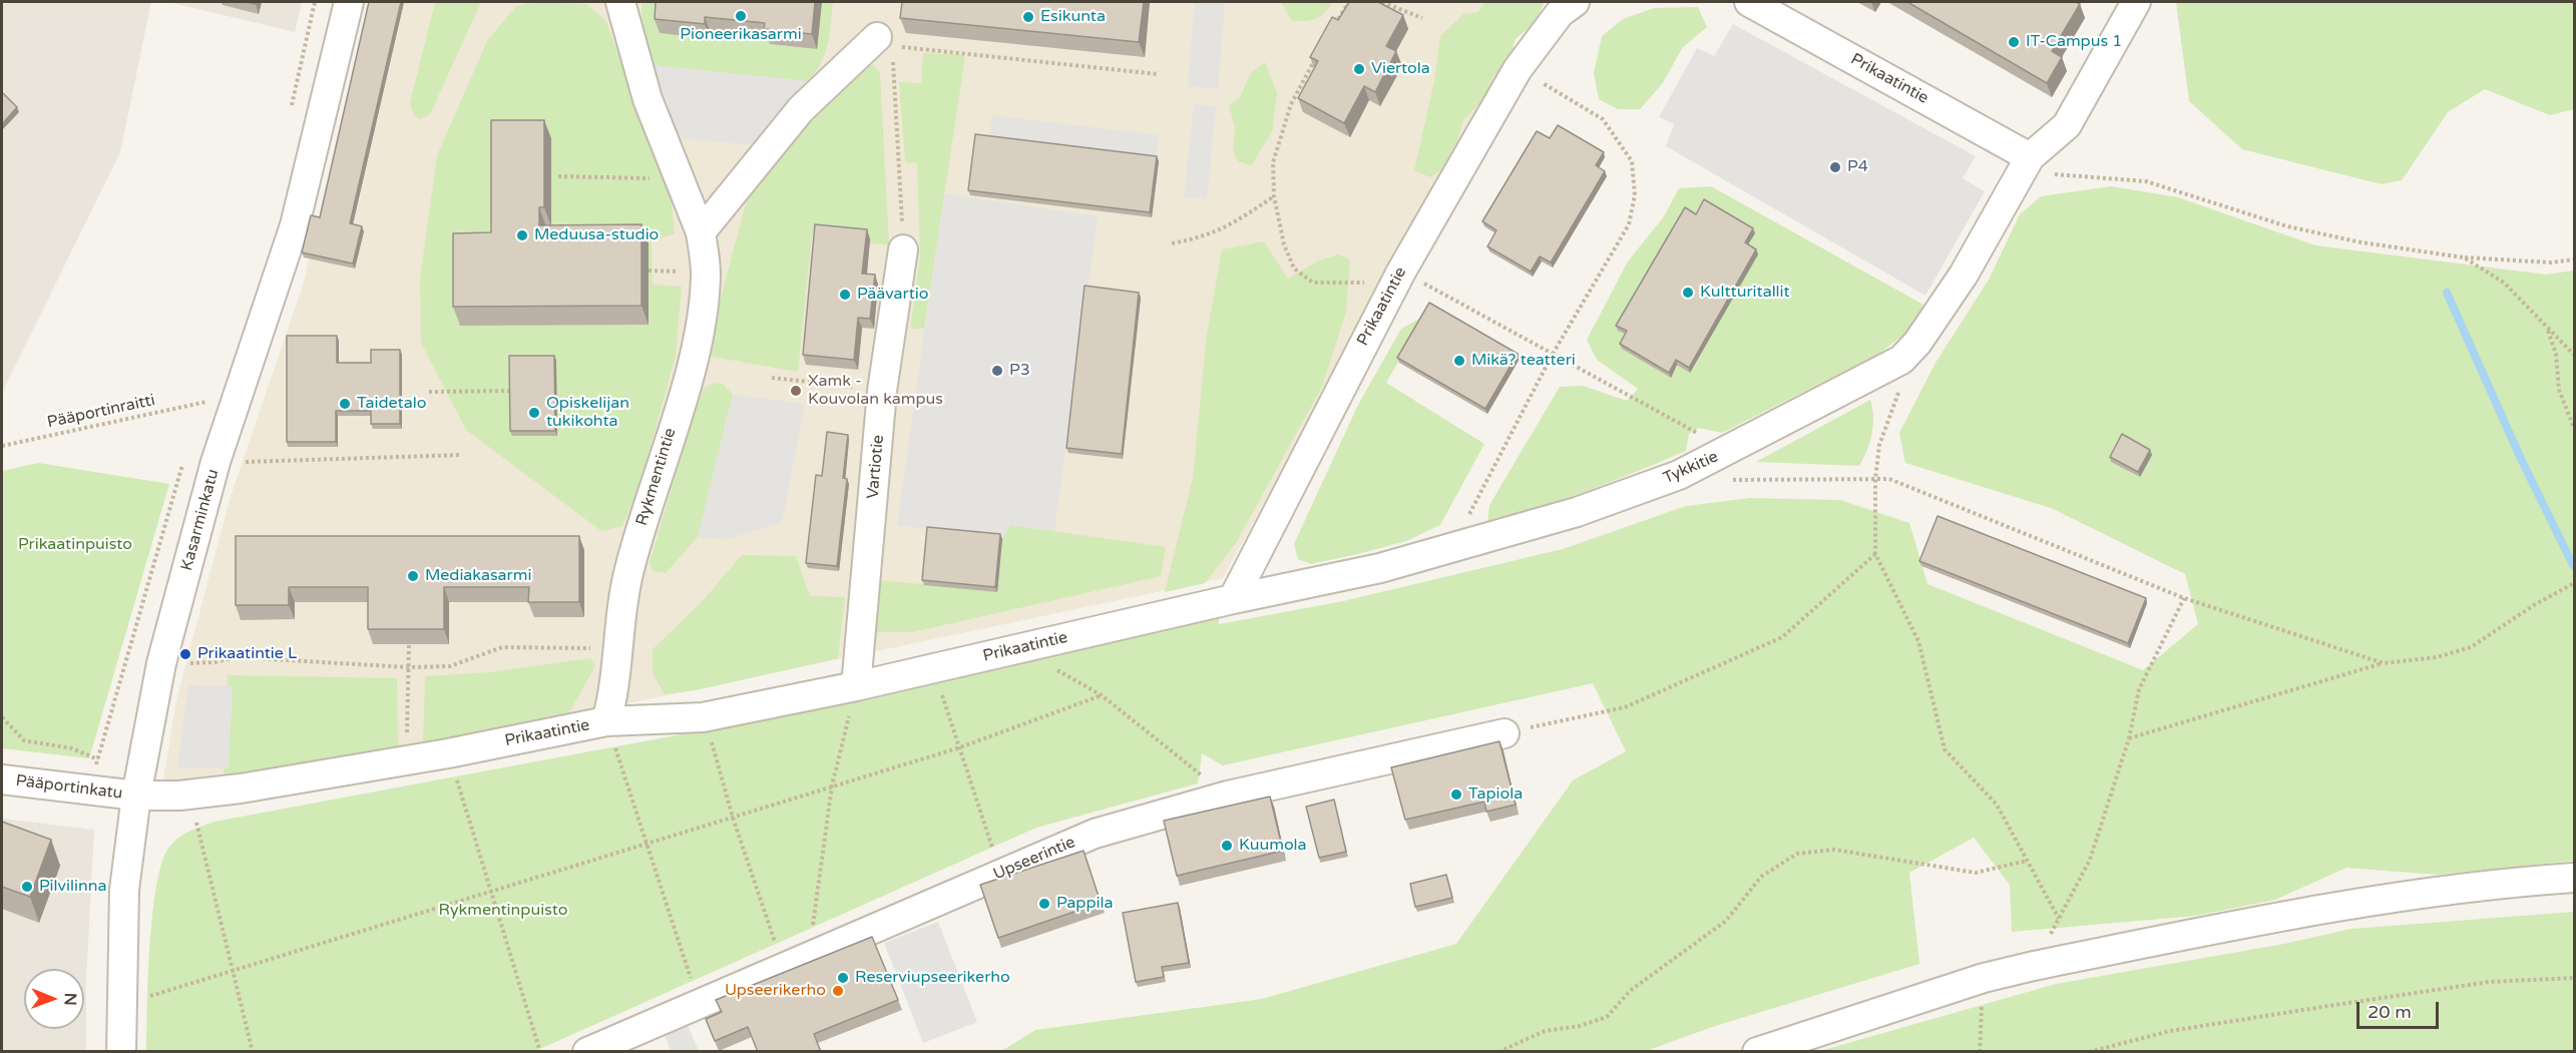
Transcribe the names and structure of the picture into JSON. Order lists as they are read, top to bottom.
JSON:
{
  "streets": {
    "street": [
      "Prikaatintie",
      "Vartiotie",
      "Tykkitie",
      "Rykmentintie",
      "Kasarminkatu",
      "Pääportinkatu",
      "Upseerintie"
    ],
    "path": ["Pääportinraitti"]
  },
  "crossings": [
    ["Prikaatintie", "Vartiotie"],
    ["Prikaatintie", "Tykkitie"],
    ["Prikaatintie", "Rykmentintie"],
    ["Prikaatintie", "Kasarminkatu"],
    ["Prikaatintie", "Pääportinkatu"],
    ["Kasarminkatu", "Pääportinkatu"]
  ],
  "parks": ["Prikaatinpuisto", "Rykmentinpuisto"],
  "places": [
    "Pioneerikasarmi",
    "Esikunta",
    "IT-Campus 1",
    "Viertola",
    "P4",
    "Meduusa-studio",
    "Kultturitallit",
    "Päävartio",
    "Mikä? teatteri",
    "P3",
    "Xamk - Kouvolan kampus",
    "Taidetalo",
    "Opiskelijan tukikohta",
    "Mediakasarmi",
    "Prikaatintie L",
    "Tapiola",
    "Kuumola",
    "Pilvilinna",
    "Pappila",
    "Reserviupseerikerho",
    "Upseerikerho"
  ],
  "scale_bar": "20 m",
  "north": "right"
}
